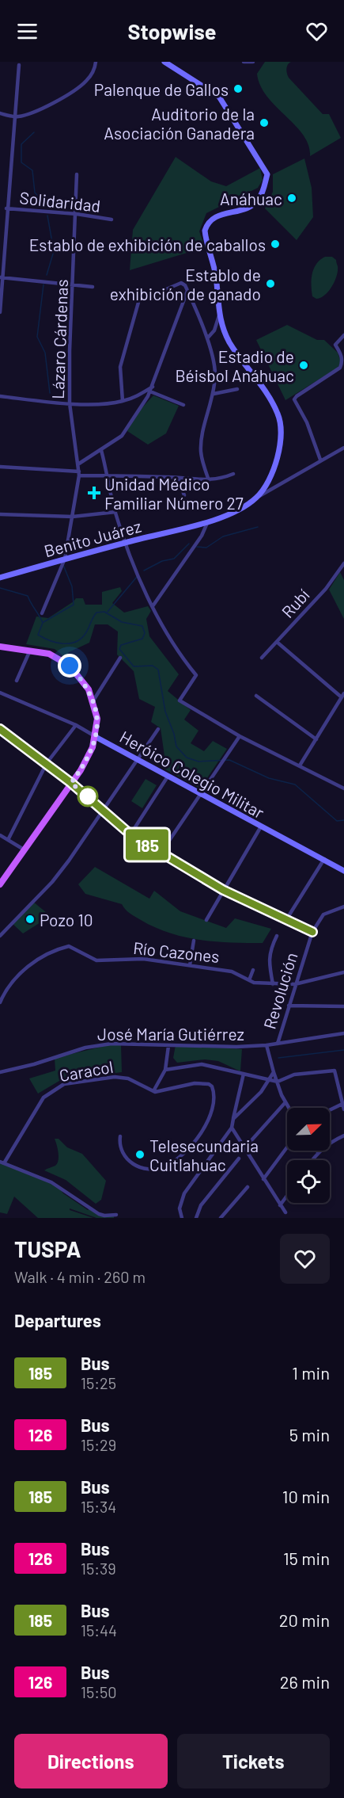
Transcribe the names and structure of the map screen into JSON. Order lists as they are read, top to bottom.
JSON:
{
  "streets": {
    "street": [
      "Solidaridad",
      "Lázaro Cárdenas",
      "Benito Juárez",
      "Rubí",
      "Heróico Colegio Militar",
      "Río Cazones",
      "Revolución",
      "José María Gutiérrez",
      "Caracol"
    ]
  },
  "crossings": [
    ["Solidaridad", "Lázaro Cárdenas"],
    ["Lázaro Cárdenas", "Benito Juárez"],
    ["Río Cazones", "Revolución"],
    ["Revolución", "José María Gutiérrez"]
  ],
  "places": {
    "other": [
      "Palenque de Gallos",
      "Auditorio de la Asociación Ganadera",
      "Anáhuac",
      "Establo de exhibición de caballos",
      "Establo de exhibición de ganado",
      "Estadio de Béisbol Anáhuac",
      "Pozo 10",
      "Telesecundaria Cuitlahuac"
    ],
    "health": ["Unidad Médico Familiar Número 27"]
  },
  "lines": ["bus line 185"],
  "north": "top right",
  "page": {
    "header": "Stopwise",
    "on_map": "185",
    "heading": [
      ["TUSPA", "Walk · 4 min · 260 m"],
      "Departures"
    ],
    "list": [
      {
        "mark": "185",
        "name": "Bus",
        "note": "15:25",
        "value": "1 min"
      },
      {
        "mark": "126",
        "name": "Bus",
        "note": "15:29",
        "value": "5 min"
      },
      {
        "mark": "185",
        "name": "Bus",
        "note": "15:34",
        "value": "10 min"
      },
      {
        "mark": "126",
        "name": "Bus",
        "note": "15:39",
        "value": "15 min"
      },
      {
        "mark": "185",
        "name": "Bus",
        "note": "15:44",
        "value": "20 min"
      },
      {
        "mark": "126",
        "name": "Bus",
        "note": "15:50",
        "value": "26 min"
      }
    ],
    "buttons": ["Directions", "Tickets"]
  }
}
